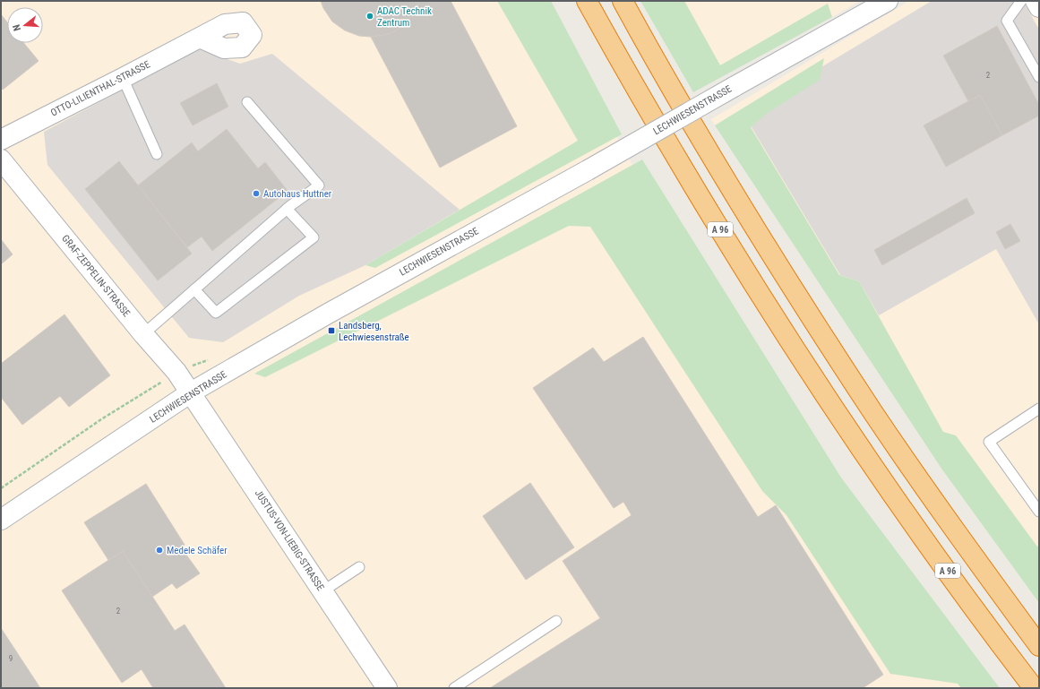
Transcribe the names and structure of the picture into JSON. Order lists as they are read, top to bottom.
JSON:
{
  "streets": {
    "highway": ["A 96"],
    "street": [
      "OTTO-LILIENTHAL-STRASSE",
      "LECHWIESENSTRASSE",
      "GRAF-ZEPPELIN-STRASSE",
      "JUSTUS-VON-LIEBIG-STRASSE"
    ]
  },
  "crossings": [
    ["LECHWIESENSTRASSE", "GRAF-ZEPPELIN-STRASSE"],
    ["LECHWIESENSTRASSE", "JUSTUS-VON-LIEBIG-STRASSE"],
    ["GRAF-ZEPPELIN-STRASSE", "JUSTUS-VON-LIEBIG-STRASSE"]
  ],
  "places": {
    "other": ["ADAC Technik Zentrum", "Autohaus Huttner", "Medele Schäfer"],
    "transit": ["Landsberg, Lechwiesenstraße"]
  },
  "house_numbers": ["2", "2", "9"],
  "north": "left"
}
